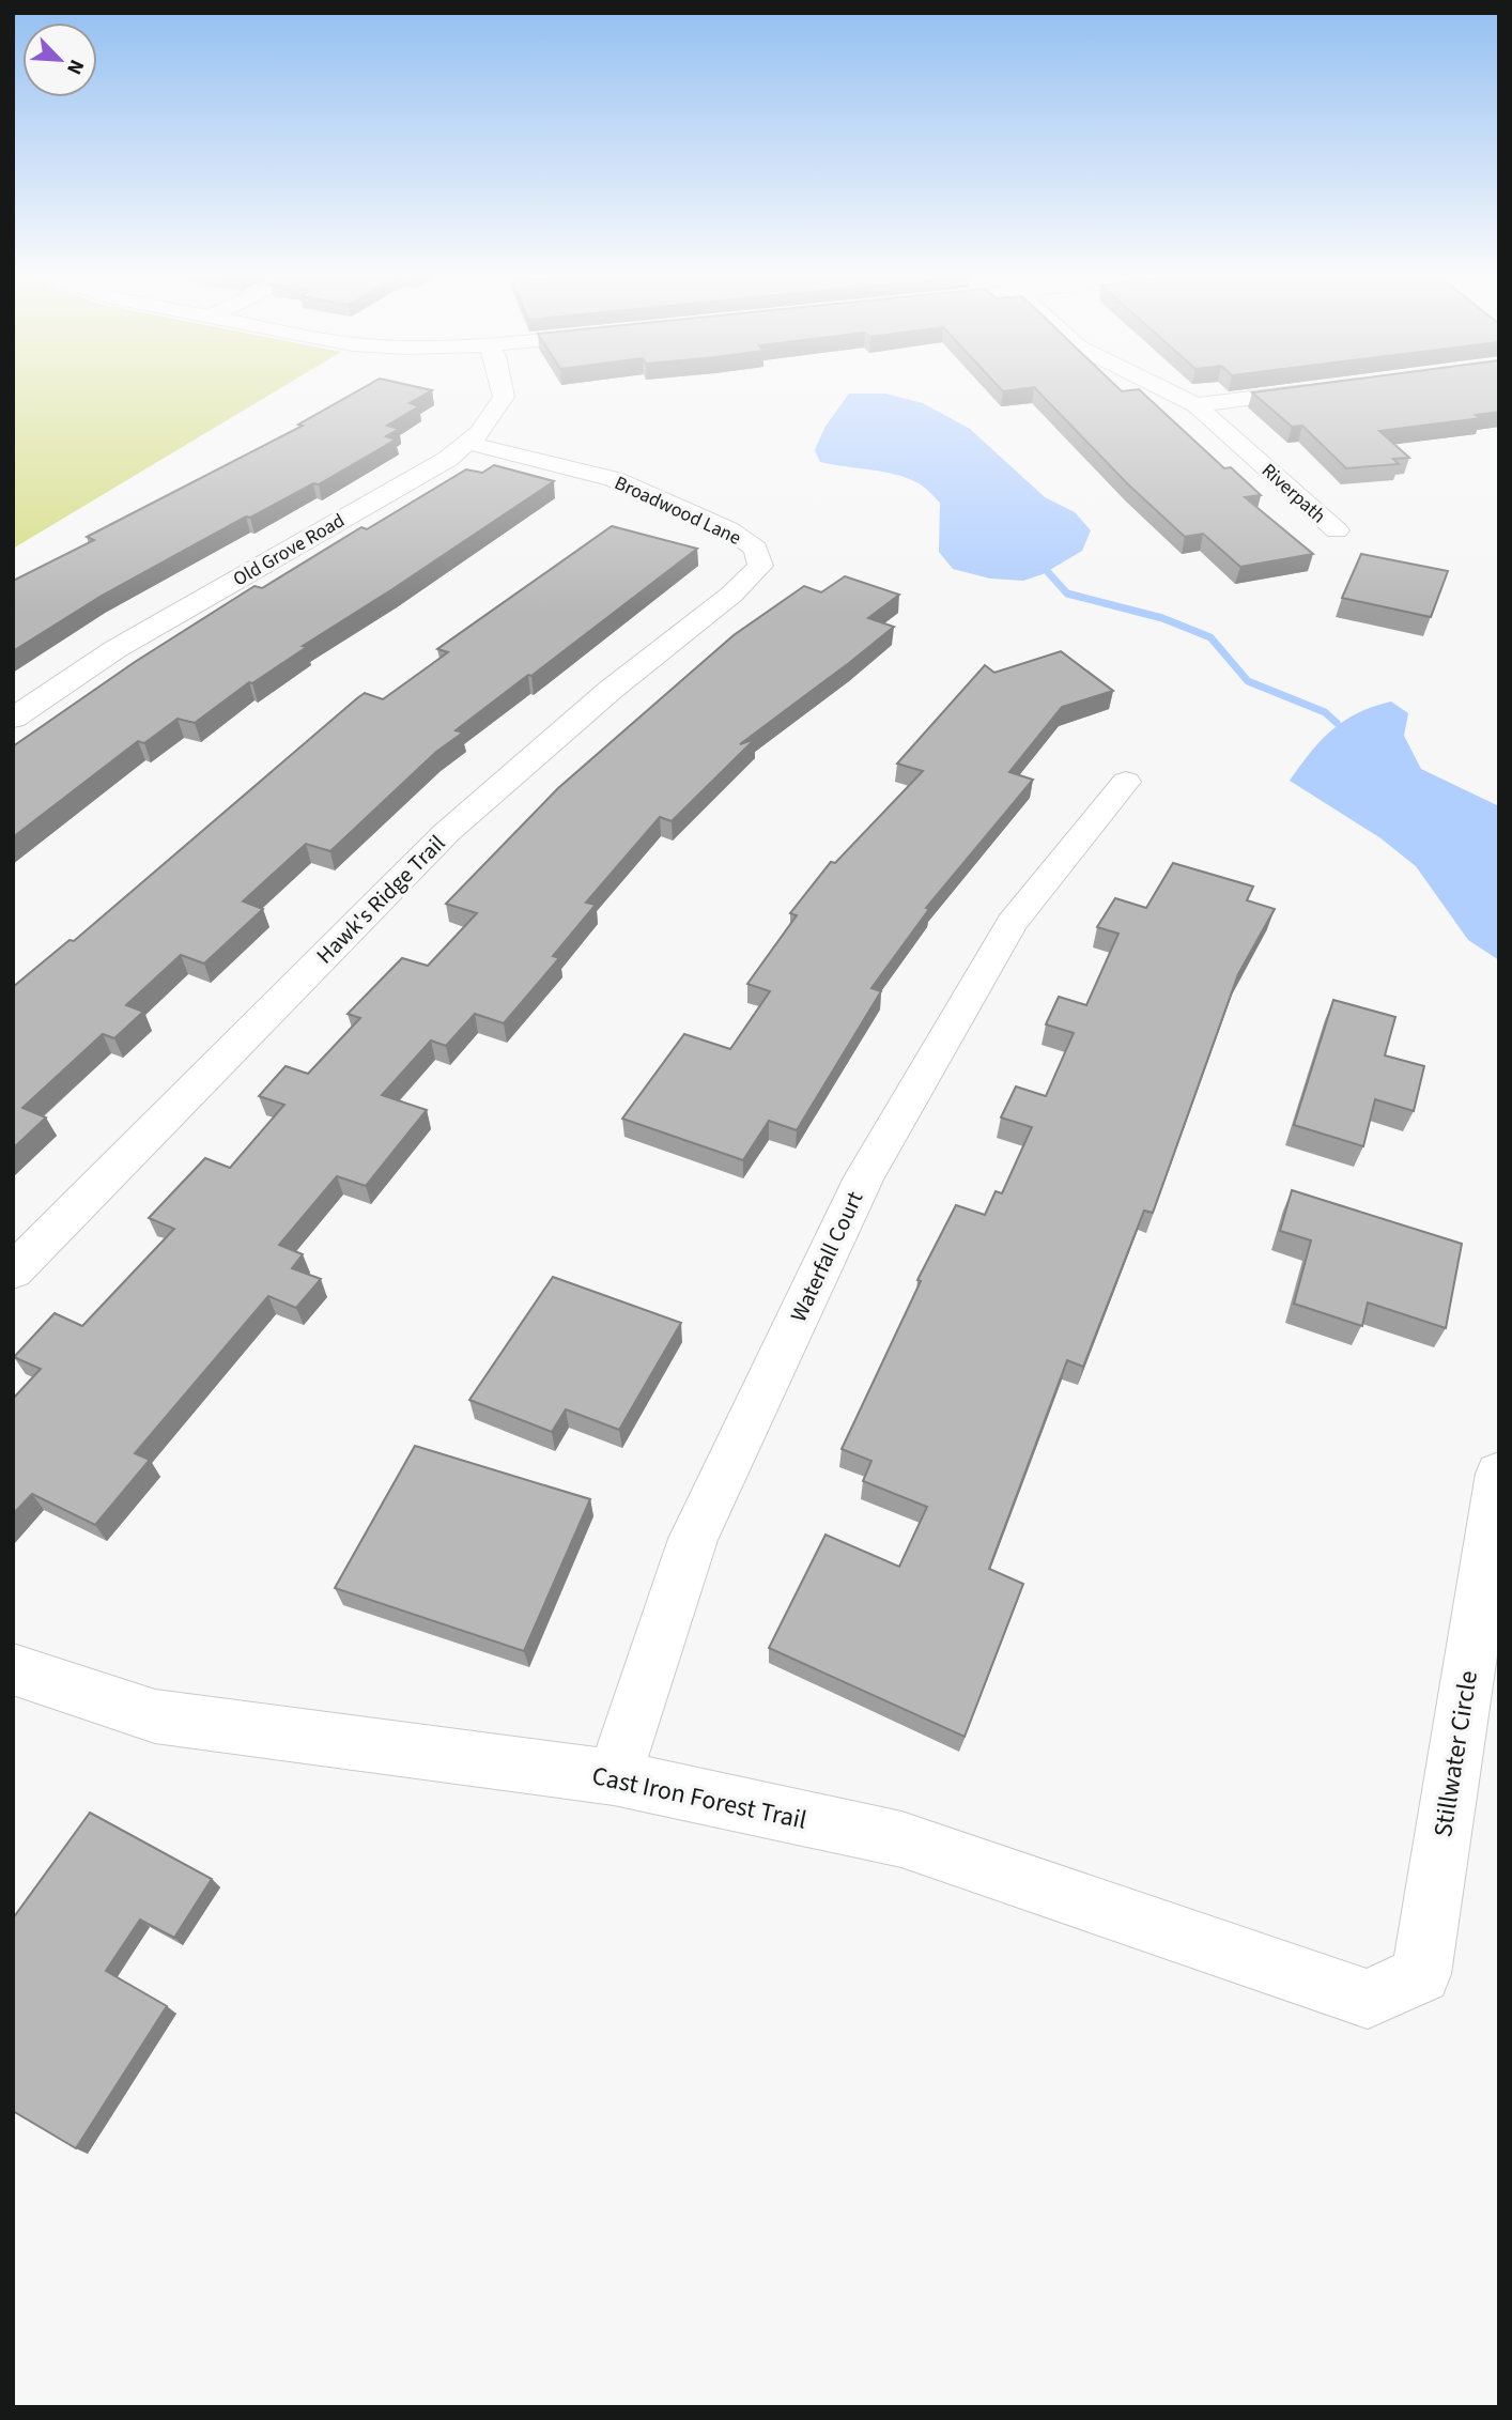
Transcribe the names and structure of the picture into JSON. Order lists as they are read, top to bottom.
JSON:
{
  "streets": {
    "street": [
      "Riverpath",
      "Broadwood Lane",
      "Old Grove Road",
      "Hawk's Ridge Trail",
      "Waterfall Court",
      "Stillwater Circle",
      "Cast Iron Forest Trail"
    ]
  },
  "crossings": [
    ["Broadwood Lane", "Old Grove Road"],
    ["Broadwood Lane", "Hawk's Ridge Trail"],
    ["Waterfall Court", "Cast Iron Forest Trail"],
    ["Stillwater Circle", "Cast Iron Forest Trail"]
  ],
  "north": "bottom right"
}
